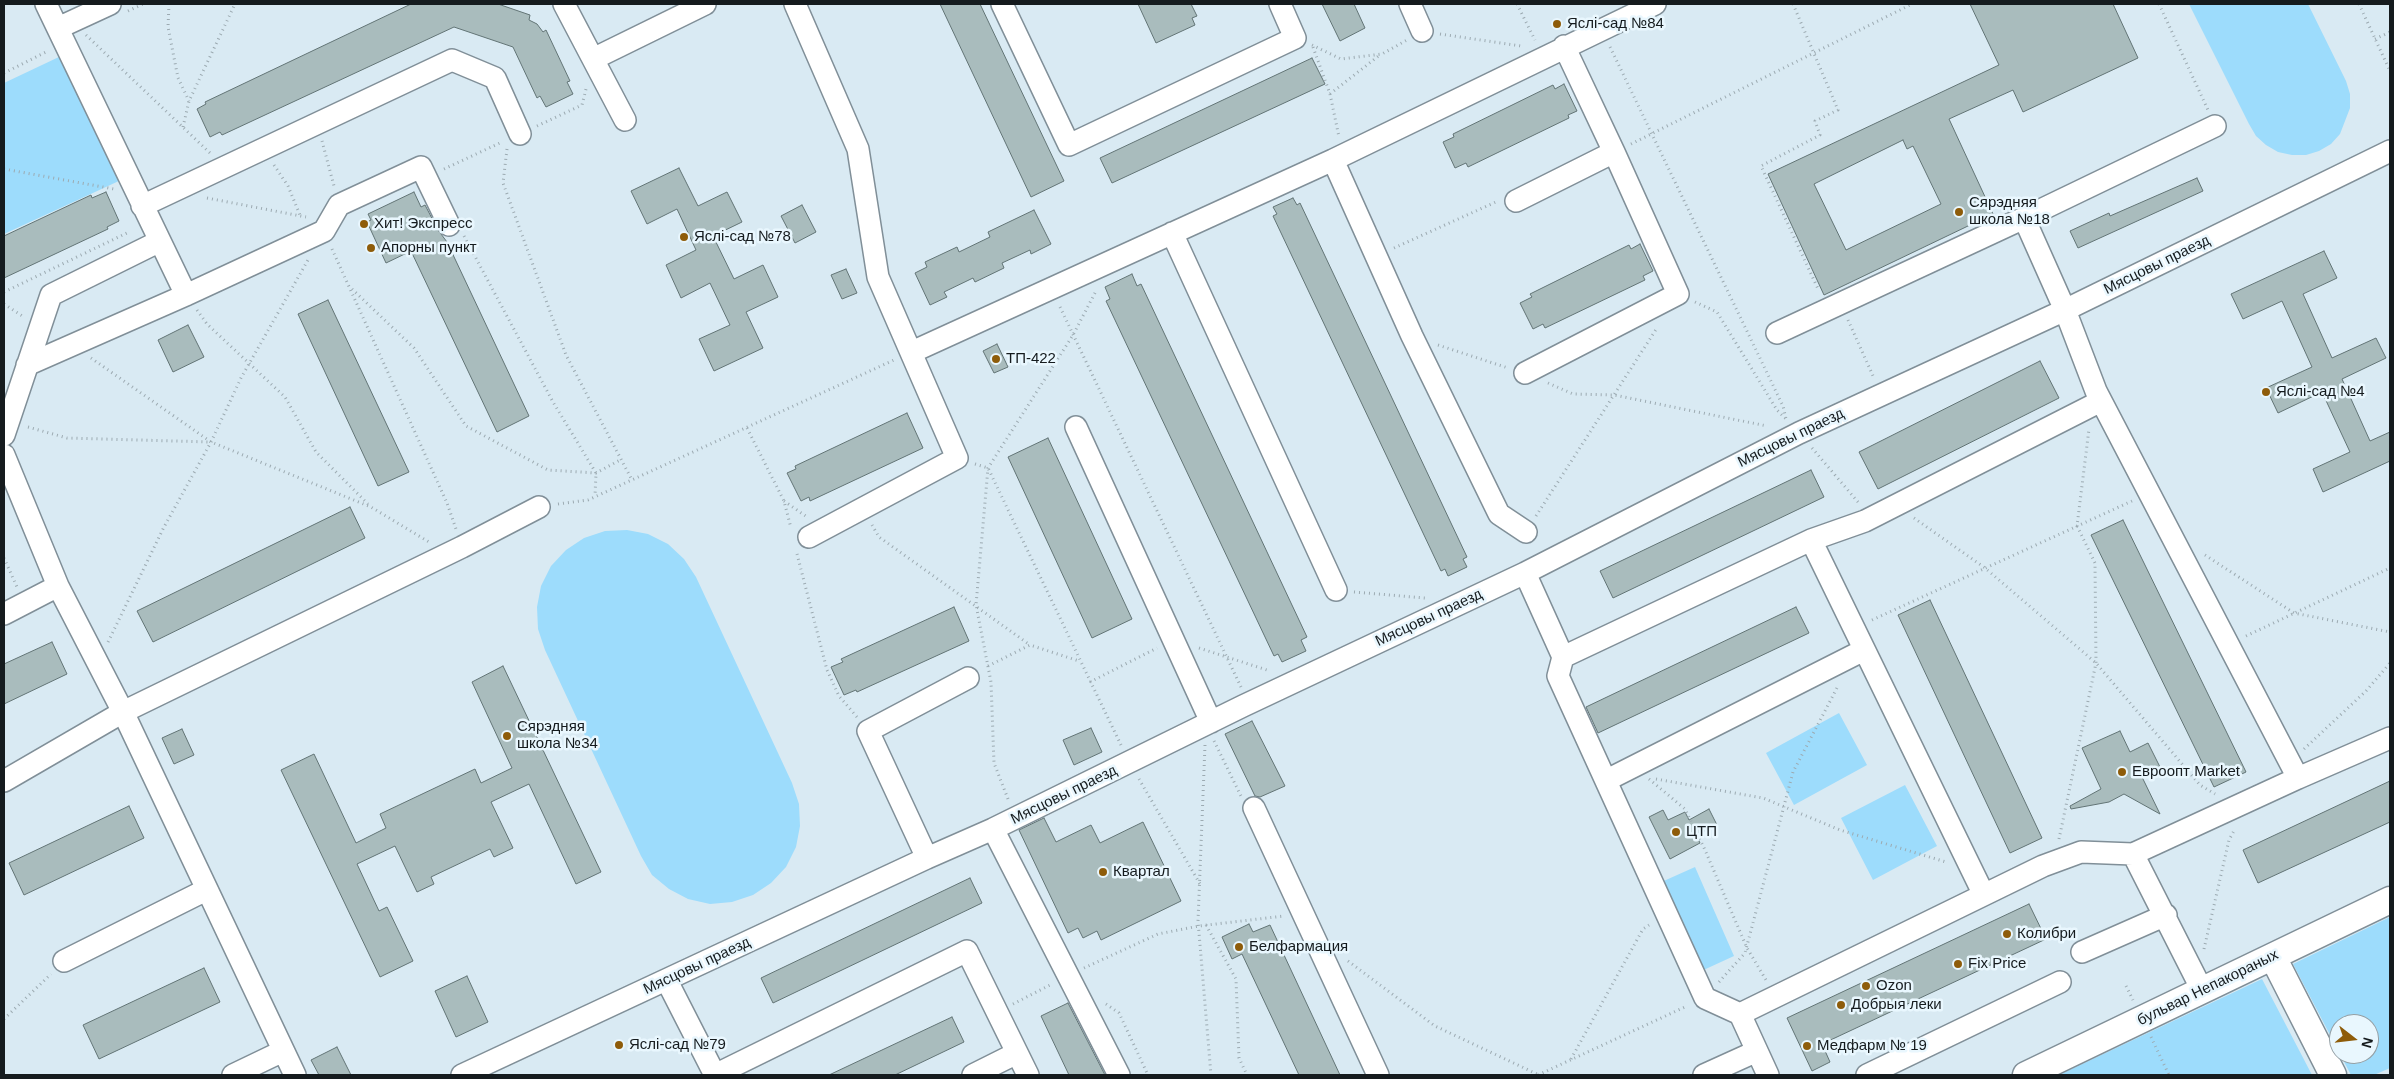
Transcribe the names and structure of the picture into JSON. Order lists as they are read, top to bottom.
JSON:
{
  "streets": {
    "main road": ["бульвар Непакораных"],
    "street": ["Мясцовы праезд"]
  },
  "places": [
    "Яслі-сад №84",
    "Сярэдняя школа №18",
    "Хит! Экспресс",
    "Яслі-сад №78",
    "Апорны пункт",
    "ТП-422",
    "Яслі-сад №4",
    "Сярэдняя школа №34",
    "Евроопт Market",
    "ЦТП",
    "Квартал",
    "Колибри",
    "Белфармация",
    "Fix Price",
    "Ozon",
    "Добрыя леки",
    "Яслі-сад №79",
    "Медфарм № 19"
  ],
  "north": "right"
}
